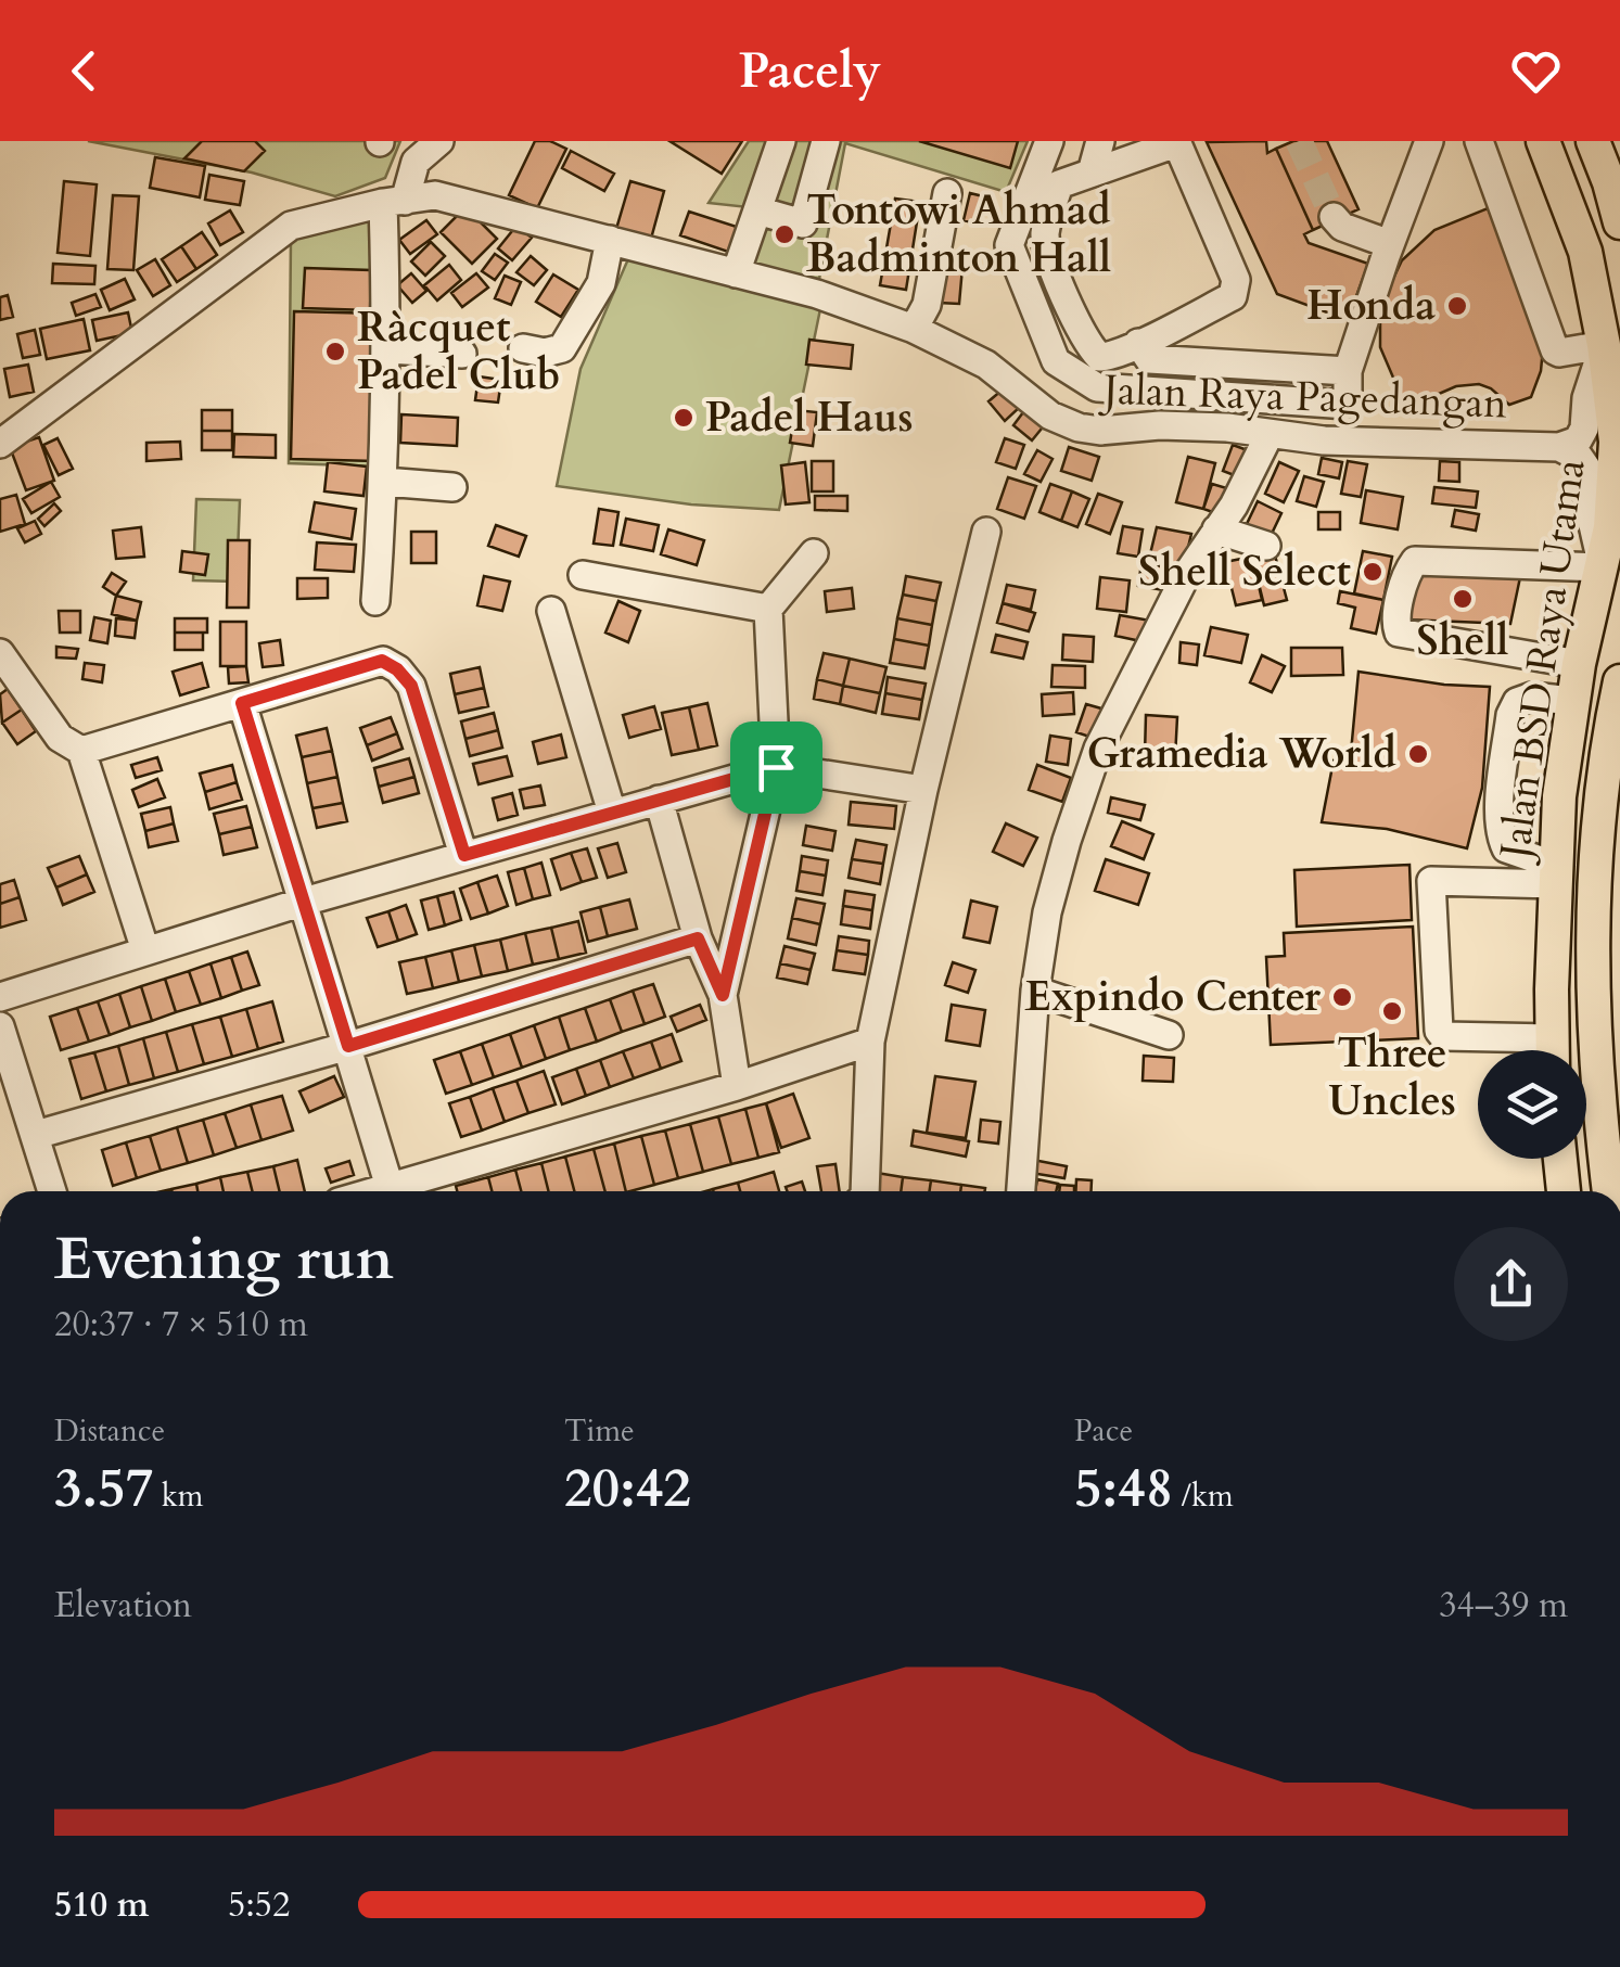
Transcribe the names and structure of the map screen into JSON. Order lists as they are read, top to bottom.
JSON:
{
  "streets": {
    "main road": ["Jalan BSD Raya Utama"],
    "street": ["Jalan Raya Pagedangan"]
  },
  "places": [
    "Tontowi Ahmad Badminton Hall",
    "Honda",
    "Ràcquet Padel Club",
    "Padel Haus",
    "Shell Select",
    "Shell",
    "Gramedia World",
    "Expindo Center",
    "Three Uncles"
  ],
  "page": {
    "header": "Pacely",
    "heading": ["Evening run", "20:37 · 7 × 510 m"],
    "stats": [
      ["Distance", "3.57 km"],
      ["Time", "20:42"],
      ["Pace", "5:48 /km"]
    ],
    "chart": ["Elevation", "34–39 m"],
    "list": [
      {
        "name": "510 m",
        "note": "5:52"
      }
    ]
  }
}
